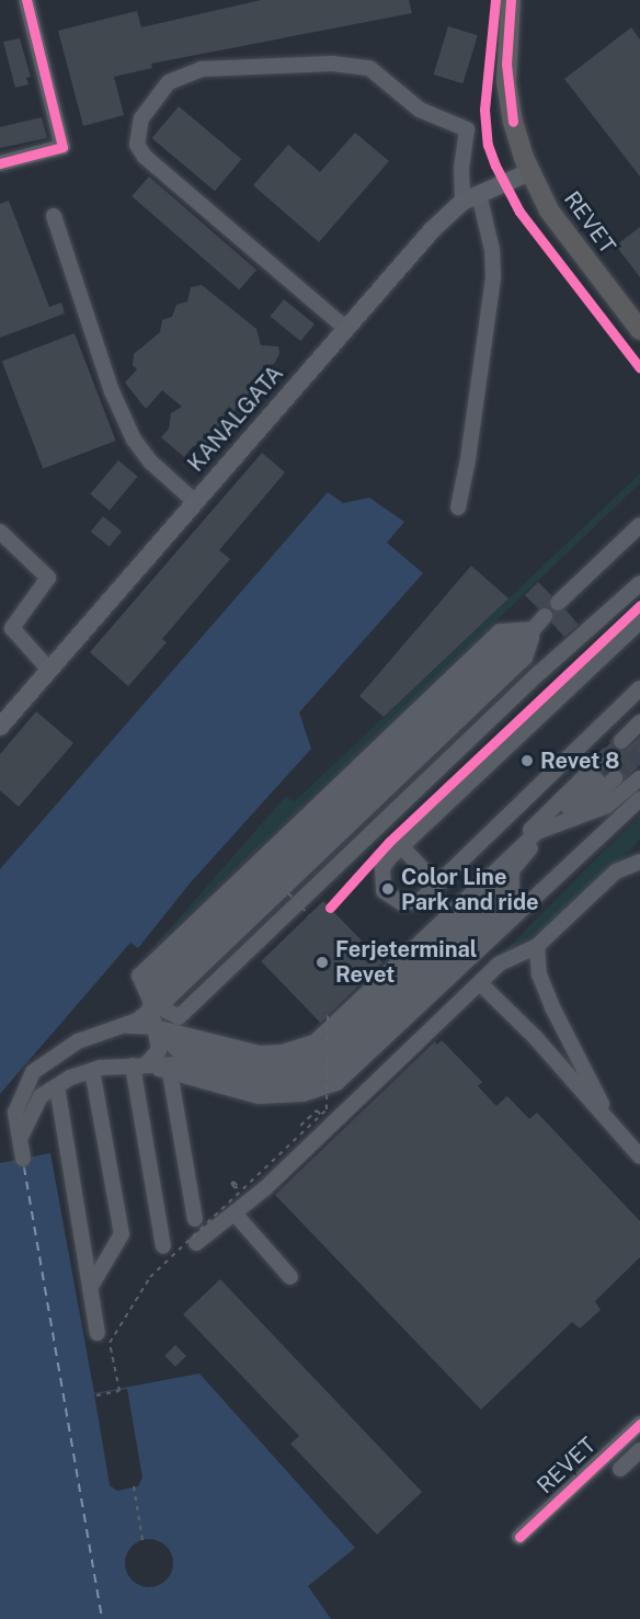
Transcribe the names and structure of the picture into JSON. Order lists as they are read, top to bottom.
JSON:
{
  "streets": {
    "highway": ["REVET"],
    "main road": ["KANALGATA"]
  },
  "crossings": [
    ["REVET", "KANALGATA"]
  ],
  "places": ["Revet 8", "Color Line Park and ride", "Ferjeterminal Revet"]
}
